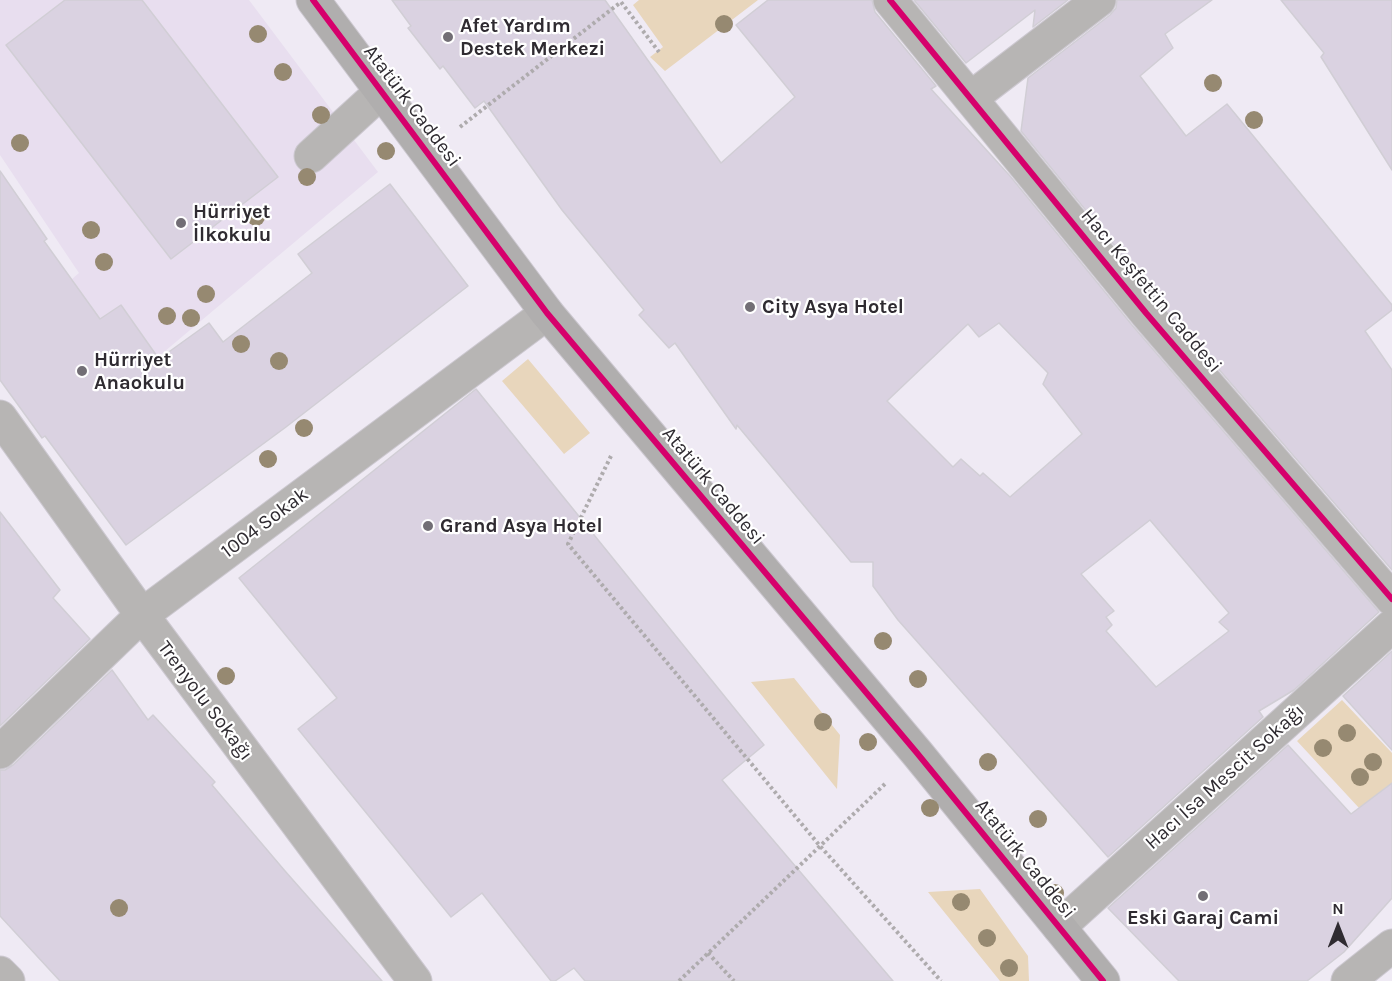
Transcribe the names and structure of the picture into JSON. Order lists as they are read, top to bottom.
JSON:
{
  "streets": {
    "main road": ["Atatürk Caddesi"],
    "street": [
      "Hacı Keşfettin Caddesi",
      "1004 Sokak",
      "Trenyolu Sokağı",
      "Hacı İsa Mescit Sokağı"
    ]
  },
  "crossings": [
    ["Atatürk Caddesi", "1004 Sokak"],
    ["Atatürk Caddesi", "Hacı İsa Mescit Sokağı"],
    ["1004 Sokak", "Trenyolu Sokağı"]
  ],
  "places": [
    "Afet Yardım Destek Merkezi",
    "Hürriyet İlkokulu",
    "City Asya Hotel",
    "Hürriyet Anaokulu",
    "Grand Asya Hotel",
    "Eski Garaj Cami"
  ],
  "north": "top"
}
